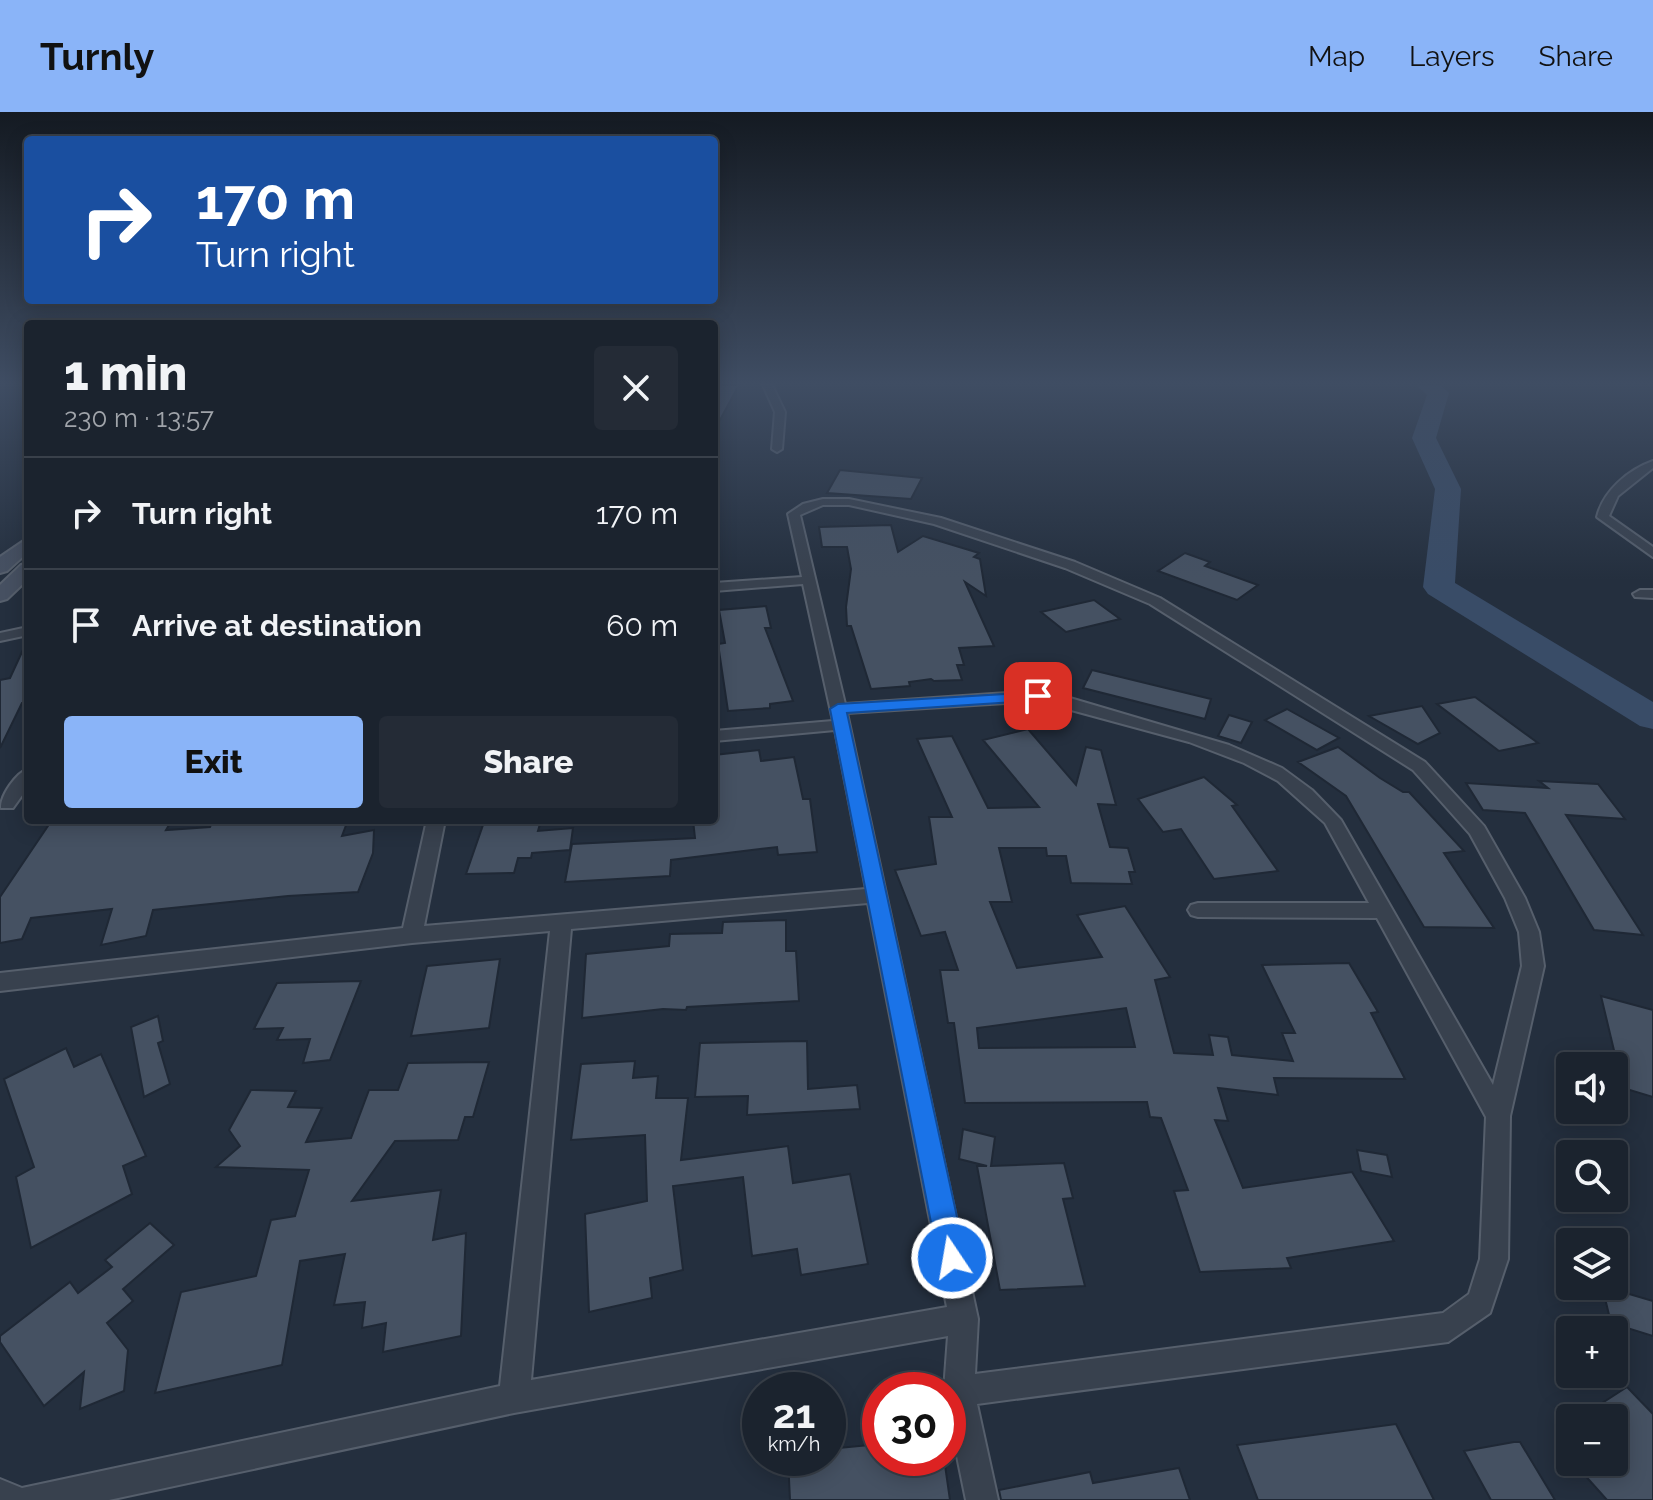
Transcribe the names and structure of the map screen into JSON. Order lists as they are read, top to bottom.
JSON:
{
  "page": {
    "header": "Turnly",
    "nav": ["Map", "Layers", "Share"],
    "turn": ["170 m", "Turn right"],
    "heading": ["1 min", "230 m · 13:57"],
    "list": [
      {
        "name": "Turn right",
        "value": "170 m"
      },
      {
        "name": "Arrive at destination",
        "value": "60 m"
      }
    ],
    "buttons": ["Exit", "Share"],
    "map_buttons": ["+", "−"],
    "speed": "21 km/h",
    "limit": "30"
  }
}
